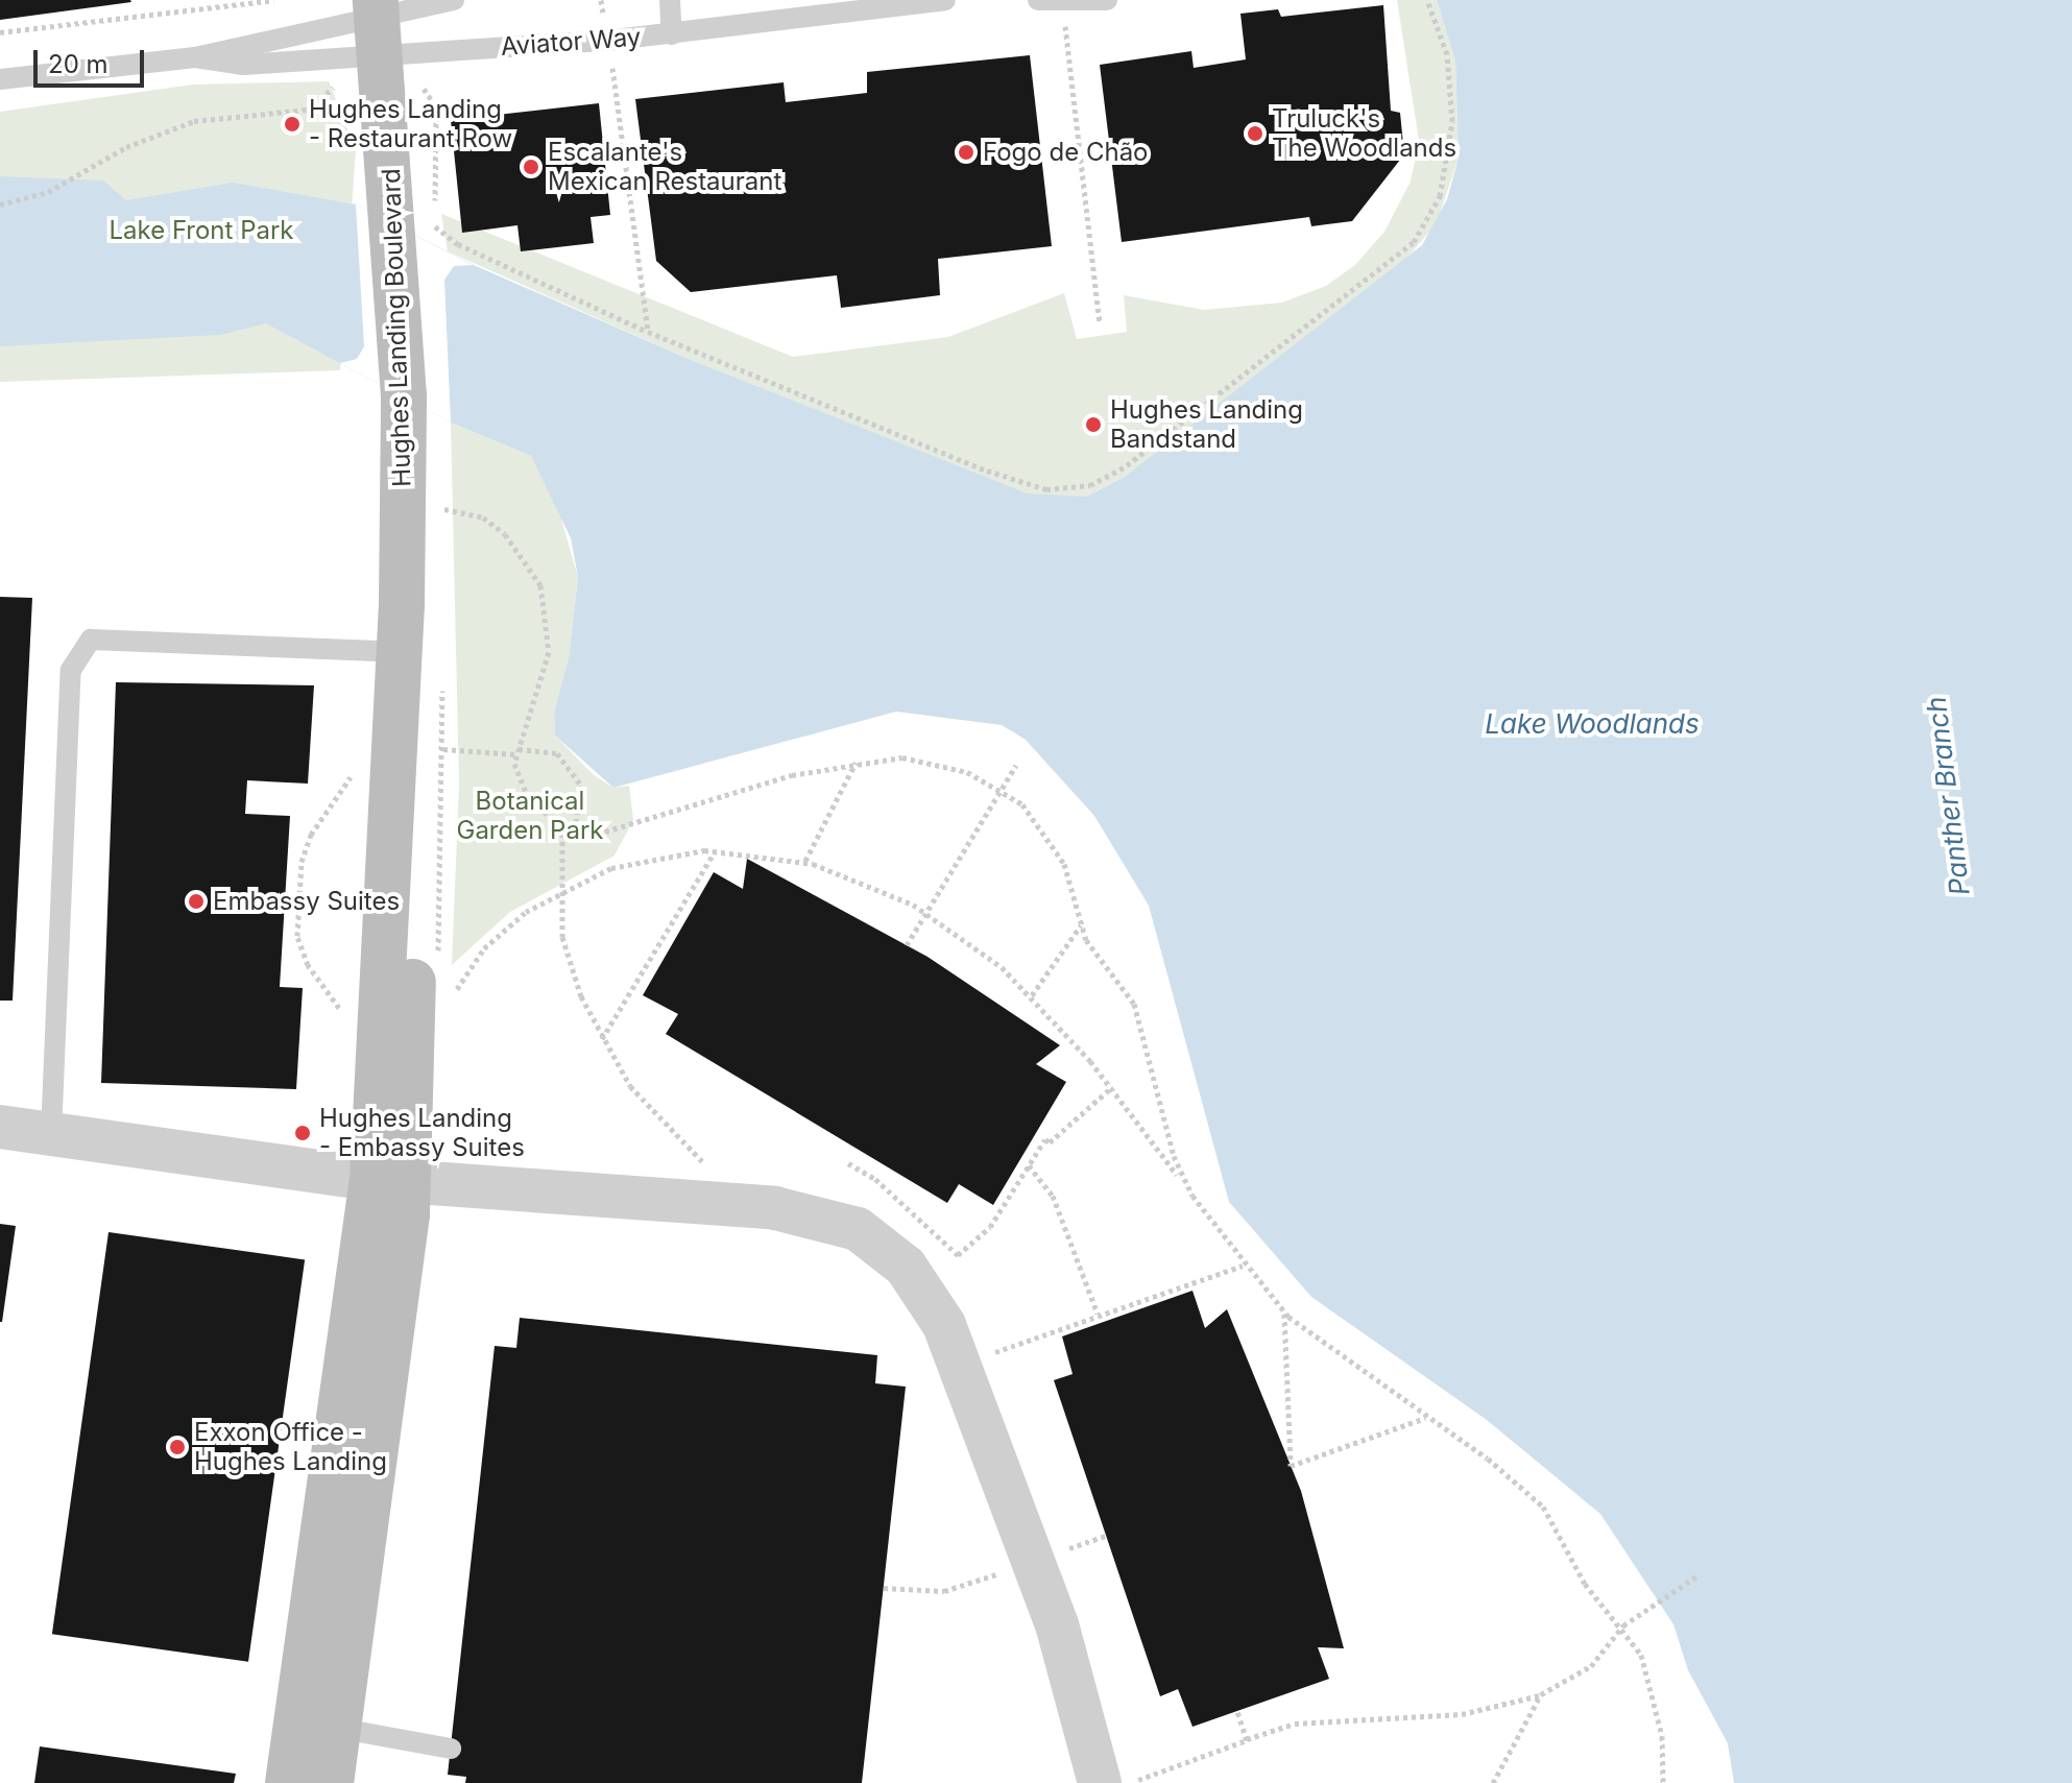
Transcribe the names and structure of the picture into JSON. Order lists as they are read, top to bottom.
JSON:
{
  "streets": {
    "street": ["Hughes Landing Boulevard"],
    "lane": ["Aviator Way"]
  },
  "crossings": [
    ["Aviator Way", "Hughes Landing Boulevard"]
  ],
  "water": ["Lake Woodlands", "Panther Branch"],
  "parks": ["Lake Front Park", "Botanical Garden Park"],
  "places": [
    "Hughes Landing - Restaurant Row",
    "Truluck's The Woodlands",
    "Fogo de Chão",
    "Escalante's Mexican Restaurant",
    "Hughes Landing Bandstand",
    "Embassy Suites",
    "Hughes Landing - Embassy Suites",
    "Exxon Office - Hughes Landing"
  ],
  "scale_bar": "20 m"
}
